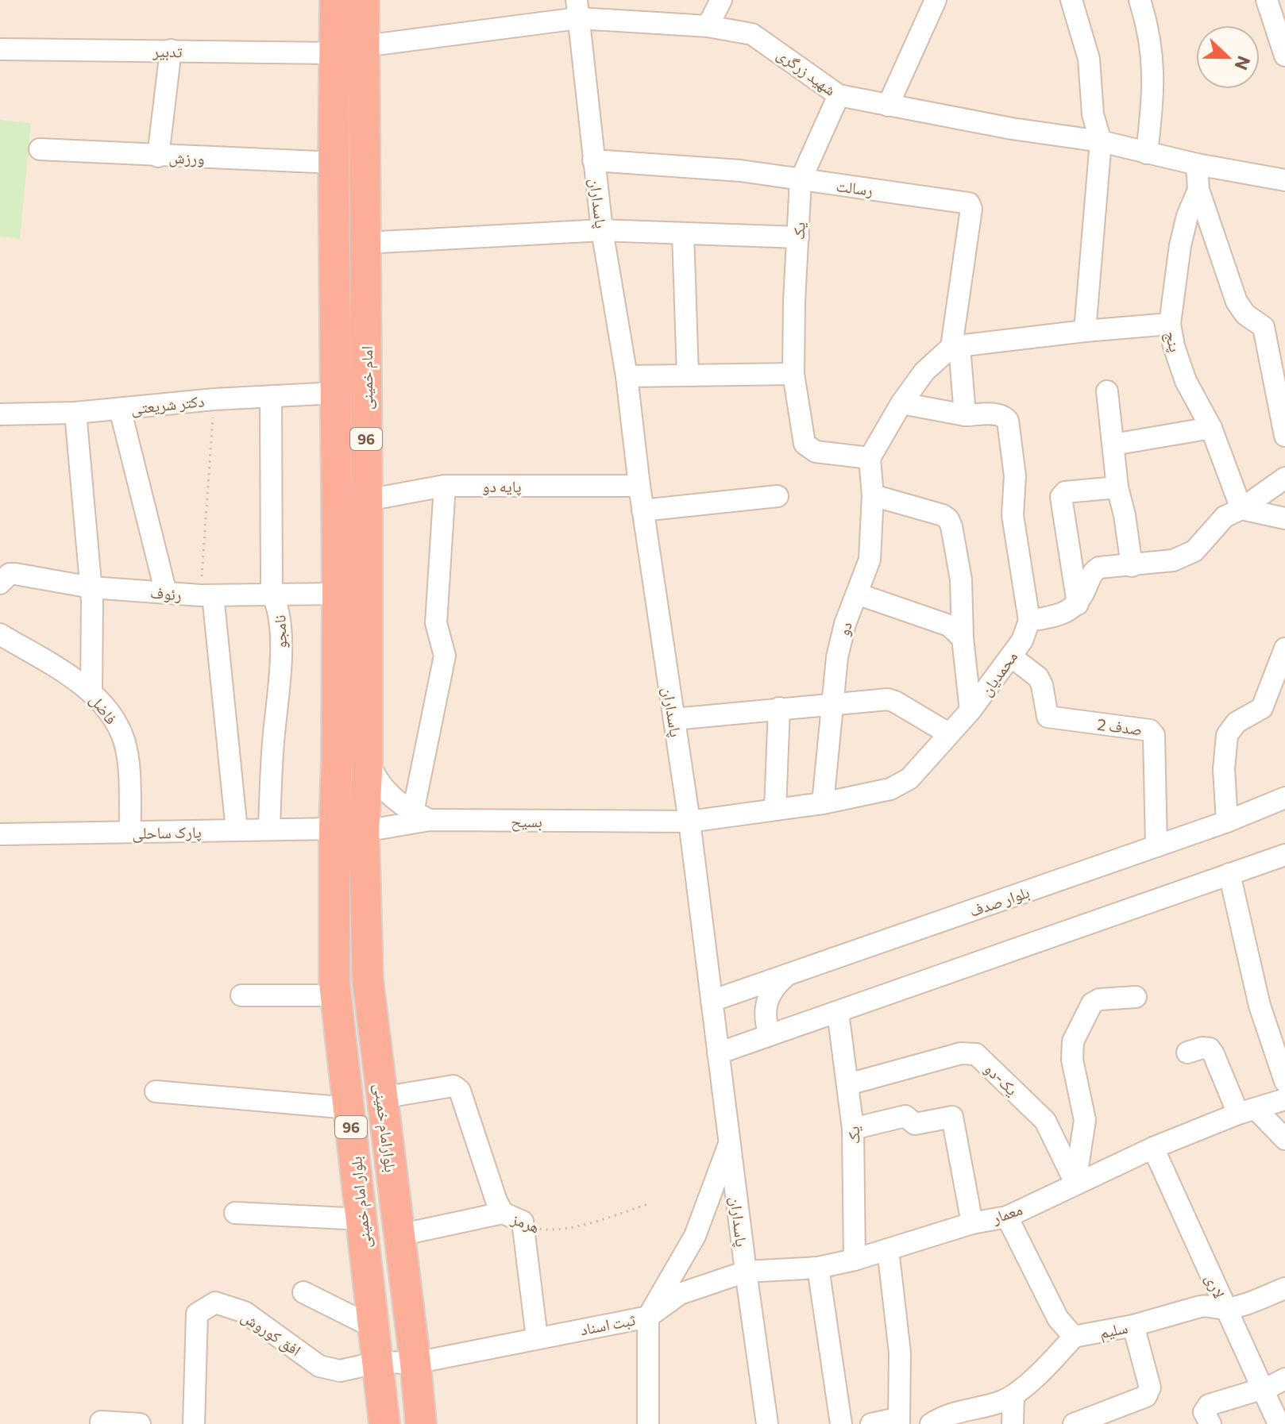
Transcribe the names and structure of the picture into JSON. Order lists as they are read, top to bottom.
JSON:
{
  "streets": {
    "highway": [
      "امام خمینی",
      "96",
      "بلوارامام خمینی",
      "بلوار امام خمینی"
    ],
    "street": [
      "تدبیر",
      "شهید زرگری",
      "ورزش",
      "رسالت",
      "پاسداران",
      "یک",
      "پنج",
      "دکتر شریعتی",
      "پایه دو",
      "رئوف",
      "دو",
      "نامجو",
      "محمدیان",
      "فاضل",
      "صدف 2",
      "بسیح",
      "پارک ساحلی",
      "بلوار صدف",
      "یک-دو",
      "معمار",
      "هرمز",
      "لاری",
      "ثبت اسناد",
      "سلیم",
      "افق کوروش"
    ]
  },
  "crossings": [
    ["تدبیر", "امام خمینی"],
    ["شهید زرگری", "پاسداران"],
    ["شهید زرگری", "یک"],
    ["شهید زرگری", "پنج"],
    ["شهید زرگری", "امام خمینی"],
    ["ورزش", "امام خمینی"],
    ["رسالت", "پاسداران"],
    ["رسالت", "یک"],
    ["پاسداران", "پایه دو"],
    ["پاسداران", "محمدیان"],
    ["پاسداران", "بسیح"],
    ["پاسداران", "بلوار صدف"],
    ["پاسداران", "معمار"],
    ["پاسداران", "ثبت اسناد"],
    ["یک", "یک-دو"],
    ["یک", "معمار"],
    ["امام خمینی", "دکتر شریعتی"],
    ["امام خمینی", "پایه دو"],
    ["امام خمینی", "رئوف"],
    ["امام خمینی", "بسیح"],
    ["امام خمینی", "پارک ساحلی"],
    ["امام خمینی", "بلوارامام خمینی"],
    ["امام خمینی", "بلوار امام خمینی"],
    ["دکتر شریعتی", "نامجو"],
    ["رئوف", "نامجو"],
    ["دو", "محمدیان"],
    ["نامجو", "پارک ساحلی"],
    ["محمدیان", "صدف 2"],
    ["محمدیان", "بسیح"],
    ["فاضل", "پارک ساحلی"],
    ["صدف 2", "بلوار صدف"],
    ["بسیح", "پارک ساحلی"],
    ["بسیح", "بلوارامام خمینی"],
    ["بسیح", "بلوار امام خمینی"],
    ["پارک ساحلی", "بلوار امام خمینی"],
    ["یک-دو", "معمار"],
    ["بلوارامام خمینی", "هرمز"],
    ["بلوارامام خمینی", "ثبت اسناد"],
    ["بلوار امام خمینی", "ثبت اسناد"],
    ["بلوار امام خمینی", "افق کوروش"],
    ["معمار", "لاری"],
    ["معمار", "ثبت اسناد"],
    ["لاری", "سلیم"],
    ["ثبت اسناد", "افق کوروش"]
  ],
  "north": "right"
}
